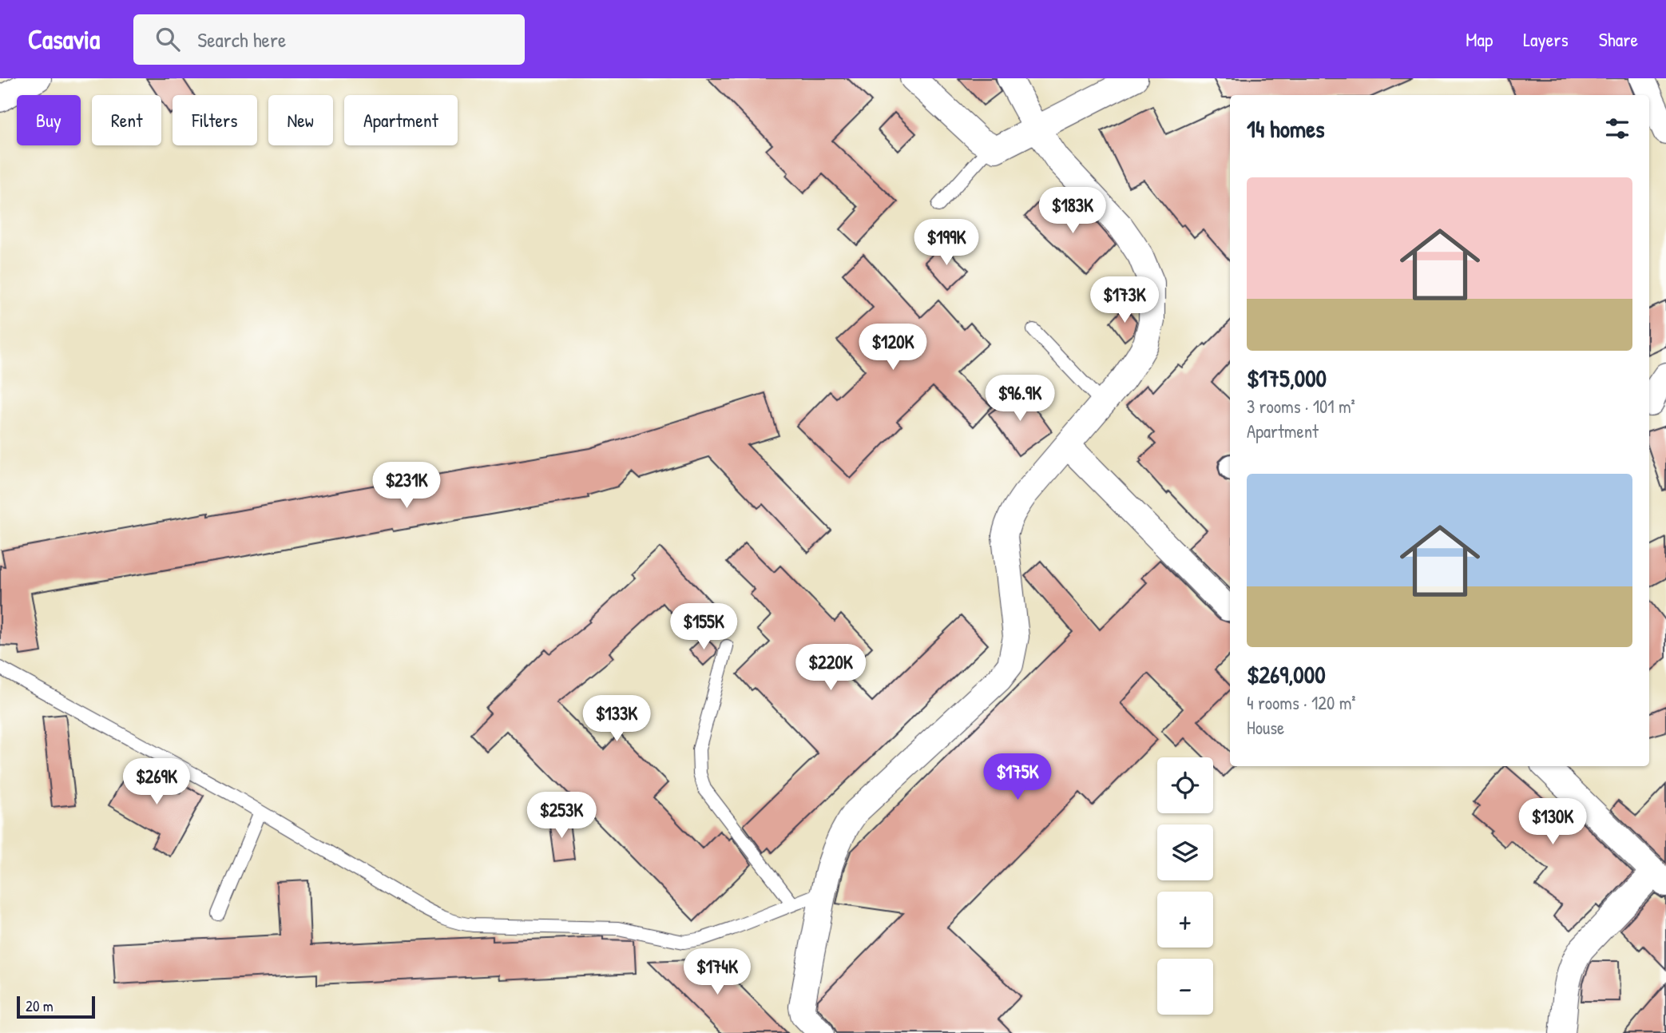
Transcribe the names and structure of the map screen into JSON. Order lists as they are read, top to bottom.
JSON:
{
  "scale_bar": "20 m",
  "page": {
    "header": "Casavia",
    "search": "Search here",
    "nav": ["Map", "Layers", "Share"],
    "chip": [
      "Buy",
      "Rent",
      "Filters",
      "New",
      "Apartment"
    ],
    "heading": "14 homes",
    "list": [
      {
        "name": "$175,000",
        "note": "3 rooms · 101 m² · Apartment"
      },
      {
        "name": "$269,000",
        "note": "4 rooms · 120 m² · House"
      }
    ],
    "price": [
      "$183K",
      "$199K",
      "$173K",
      "$120K",
      "$96.9K",
      "$231K",
      "$155K",
      "$220K",
      "$133K",
      "$175K",
      "$269K",
      "$253K",
      "$130K",
      "$174K"
    ],
    "map_buttons": ["+", "−"],
    "scale": "20 m"
  }
}
